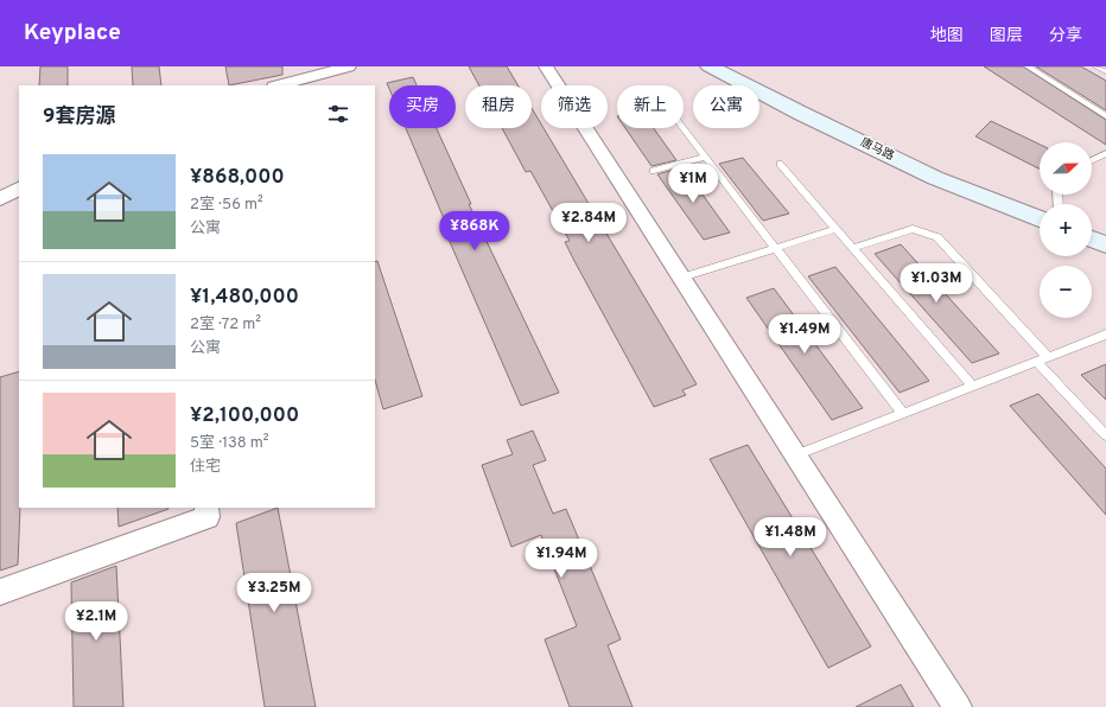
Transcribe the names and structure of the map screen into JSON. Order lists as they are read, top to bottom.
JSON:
{
  "streets": {
    "main road": ["唐马路"]
  },
  "north": "right",
  "page": {
    "header": "Keyplace",
    "nav": ["地图", "图层", "分享"],
    "chip": [
      "买房",
      "租房",
      "筛选",
      "新上",
      "公寓"
    ],
    "heading": "9套房源",
    "map_buttons": ["+", "−"],
    "list": [
      {
        "name": "¥868,000",
        "note": "2室 · 56 m² · 公寓"
      },
      {
        "name": "¥1,480,000",
        "note": "2室 · 72 m² · 公寓"
      },
      {
        "name": "¥2,100,000",
        "note": "5室 · 138 m² · 住宅"
      }
    ],
    "price": [
      "¥1M",
      "¥2.84M",
      "¥868K",
      "¥1.03M",
      "¥1.49M",
      "¥1.48M",
      "¥1.94M",
      "¥3.25M",
      "¥2.1M"
    ]
  }
}
